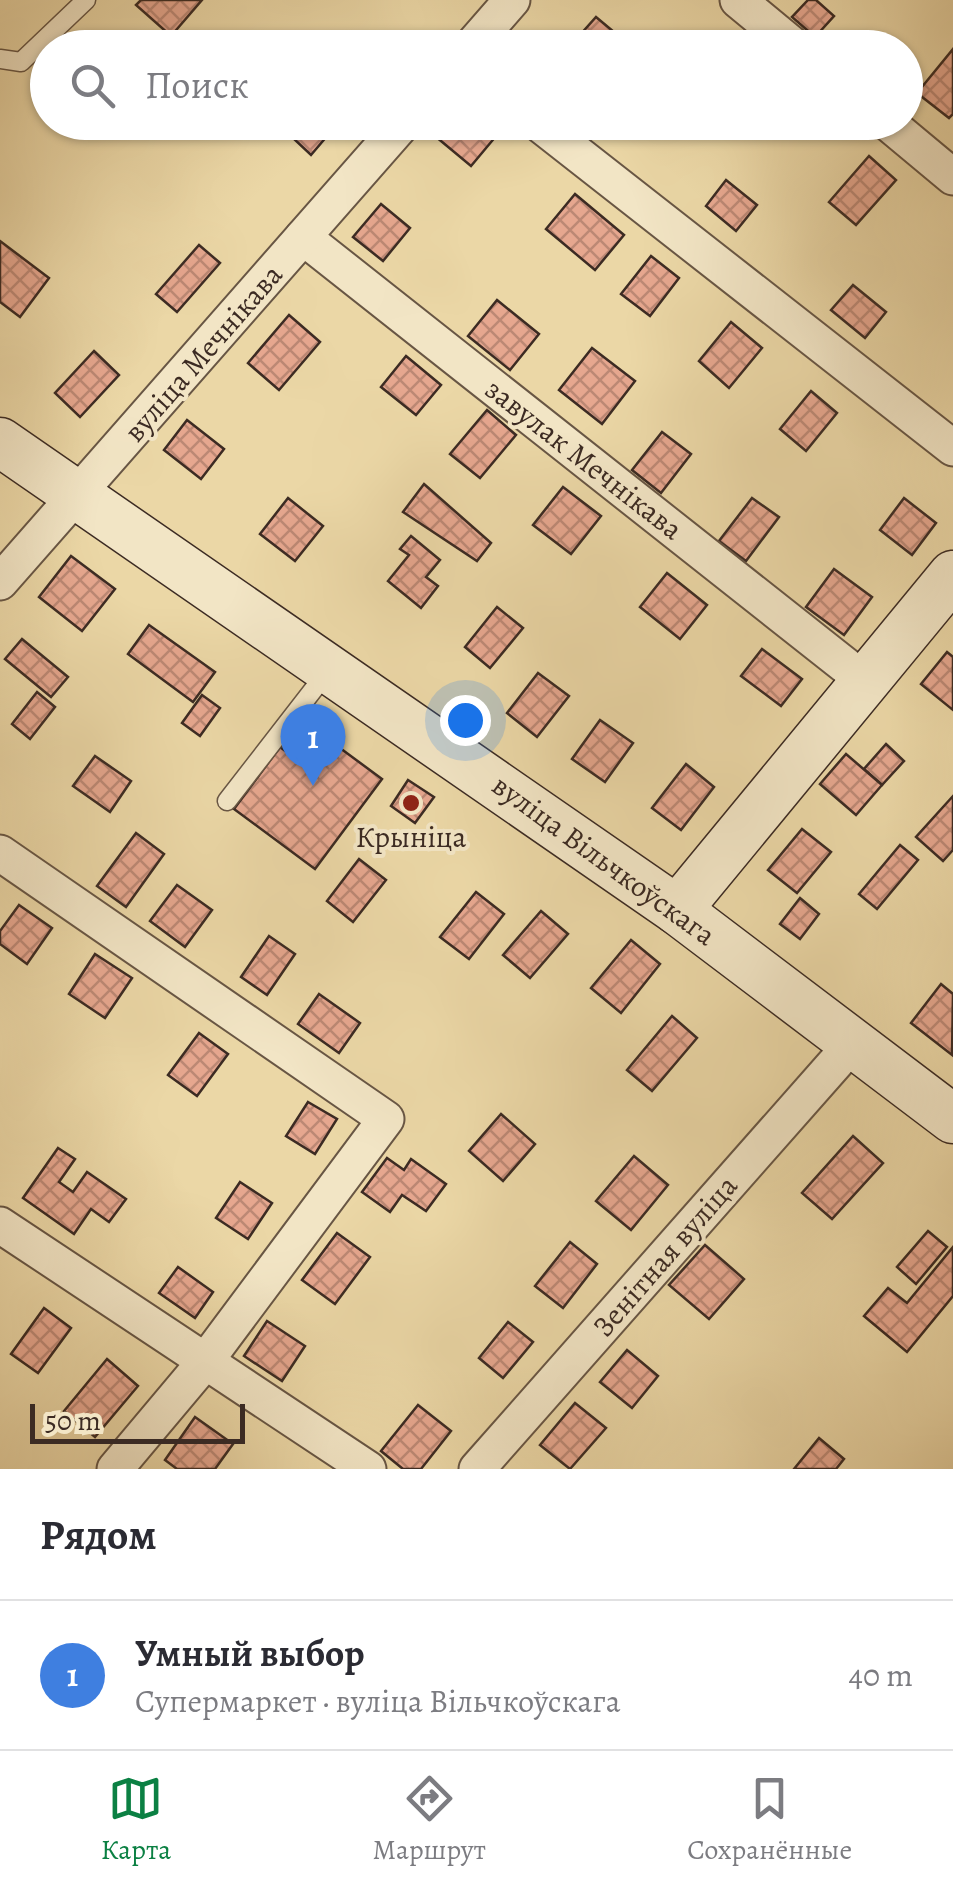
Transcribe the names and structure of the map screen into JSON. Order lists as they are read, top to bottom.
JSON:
{
  "streets": {
    "main road": ["вуліца Вільчкоўскага"],
    "street": ["вуліца Мечнікава", "завулак Мечнікава", "Зенітная вуліца"]
  },
  "crossings": [
    ["вуліца Мечнікава", "завулак Мечнікава"],
    ["вуліца Мечнікава", "вуліца Вільчкоўскага"],
    ["вуліца Вільчкоўскага", "Зенітная вуліца"]
  ],
  "places": ["Крыніца"],
  "scale_bar": "50 m",
  "page": {
    "search": "Поиск",
    "pins": "1",
    "scale": "50 m",
    "heading": "Рядом",
    "list": [
      {
        "mark": "1",
        "name": "Умный выбор",
        "note": "Супермаркет · вуліца Вільчкоўскага",
        "value": "40 m"
      }
    ],
    "nav": ["Карта", "Маршрут", "Сохранённые"]
  }
}
